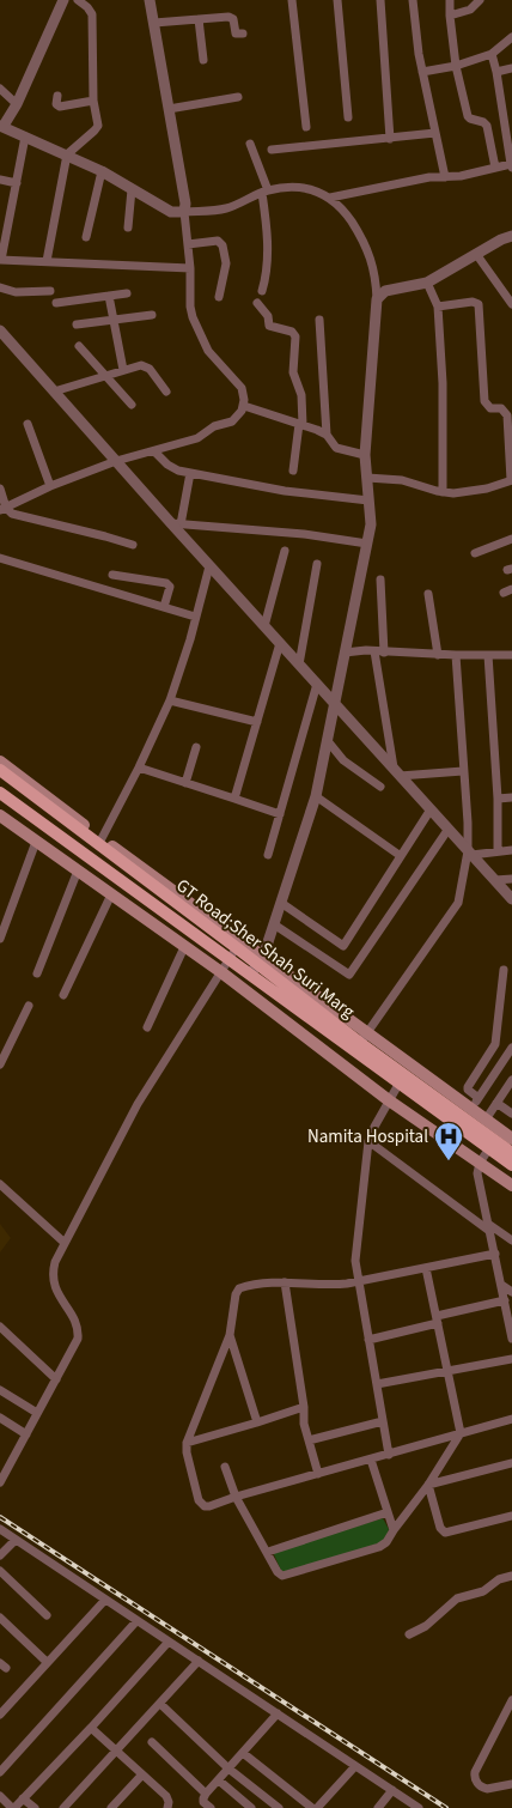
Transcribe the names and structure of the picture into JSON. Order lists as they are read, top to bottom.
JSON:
{
  "streets": {
    "main road": ["GT Road;Sher Shah Suri Marg"]
  },
  "places": {
    "hospital": ["Namita Hospital"]
  }
}
